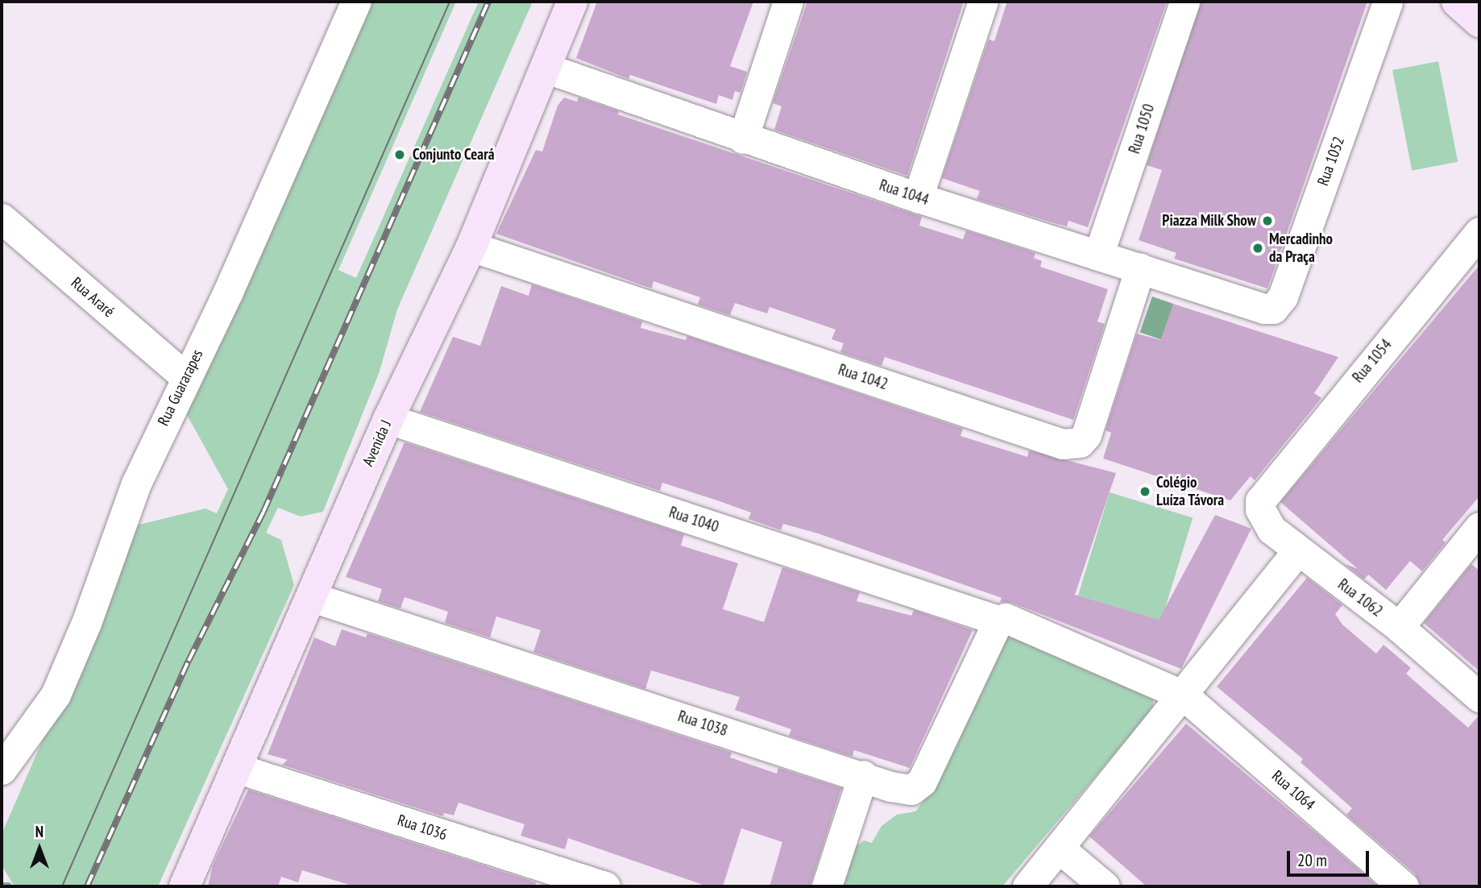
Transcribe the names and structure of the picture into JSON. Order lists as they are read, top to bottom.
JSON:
{
  "streets": {
    "street": [
      "Rua 1050",
      "Rua 1052",
      "Rua 1044",
      "Rua Araré",
      "Rua 1054",
      "Rua 1042",
      "Rua Guararapes",
      "Avenida J",
      "Rua 1040",
      "Rua 1062",
      "Rua 1038",
      "Rua 1064",
      "Rua 1036"
    ]
  },
  "crossings": [
    ["Rua 1050", "Rua 1044"],
    ["Rua 1052", "Rua 1044"],
    ["Rua 1044", "Rua 1042"],
    ["Rua 1044", "Avenida J"],
    ["Rua Araré", "Rua Guararapes"],
    ["Rua 1054", "Rua 1062"],
    ["Rua 1042", "Avenida J"],
    ["Avenida J", "Rua 1040"],
    ["Avenida J", "Rua 1038"],
    ["Avenida J", "Rua 1036"],
    ["Rua 1040", "Rua 1038"],
    ["Rua 1040", "Rua 1064"]
  ],
  "places": [
    "Conjunto Ceará",
    "Piazza Milk Show",
    "Mercadinho da Praça",
    "Colégio Luíza Távora"
  ],
  "scale_bar": "20 m",
  "north": "top"
}
